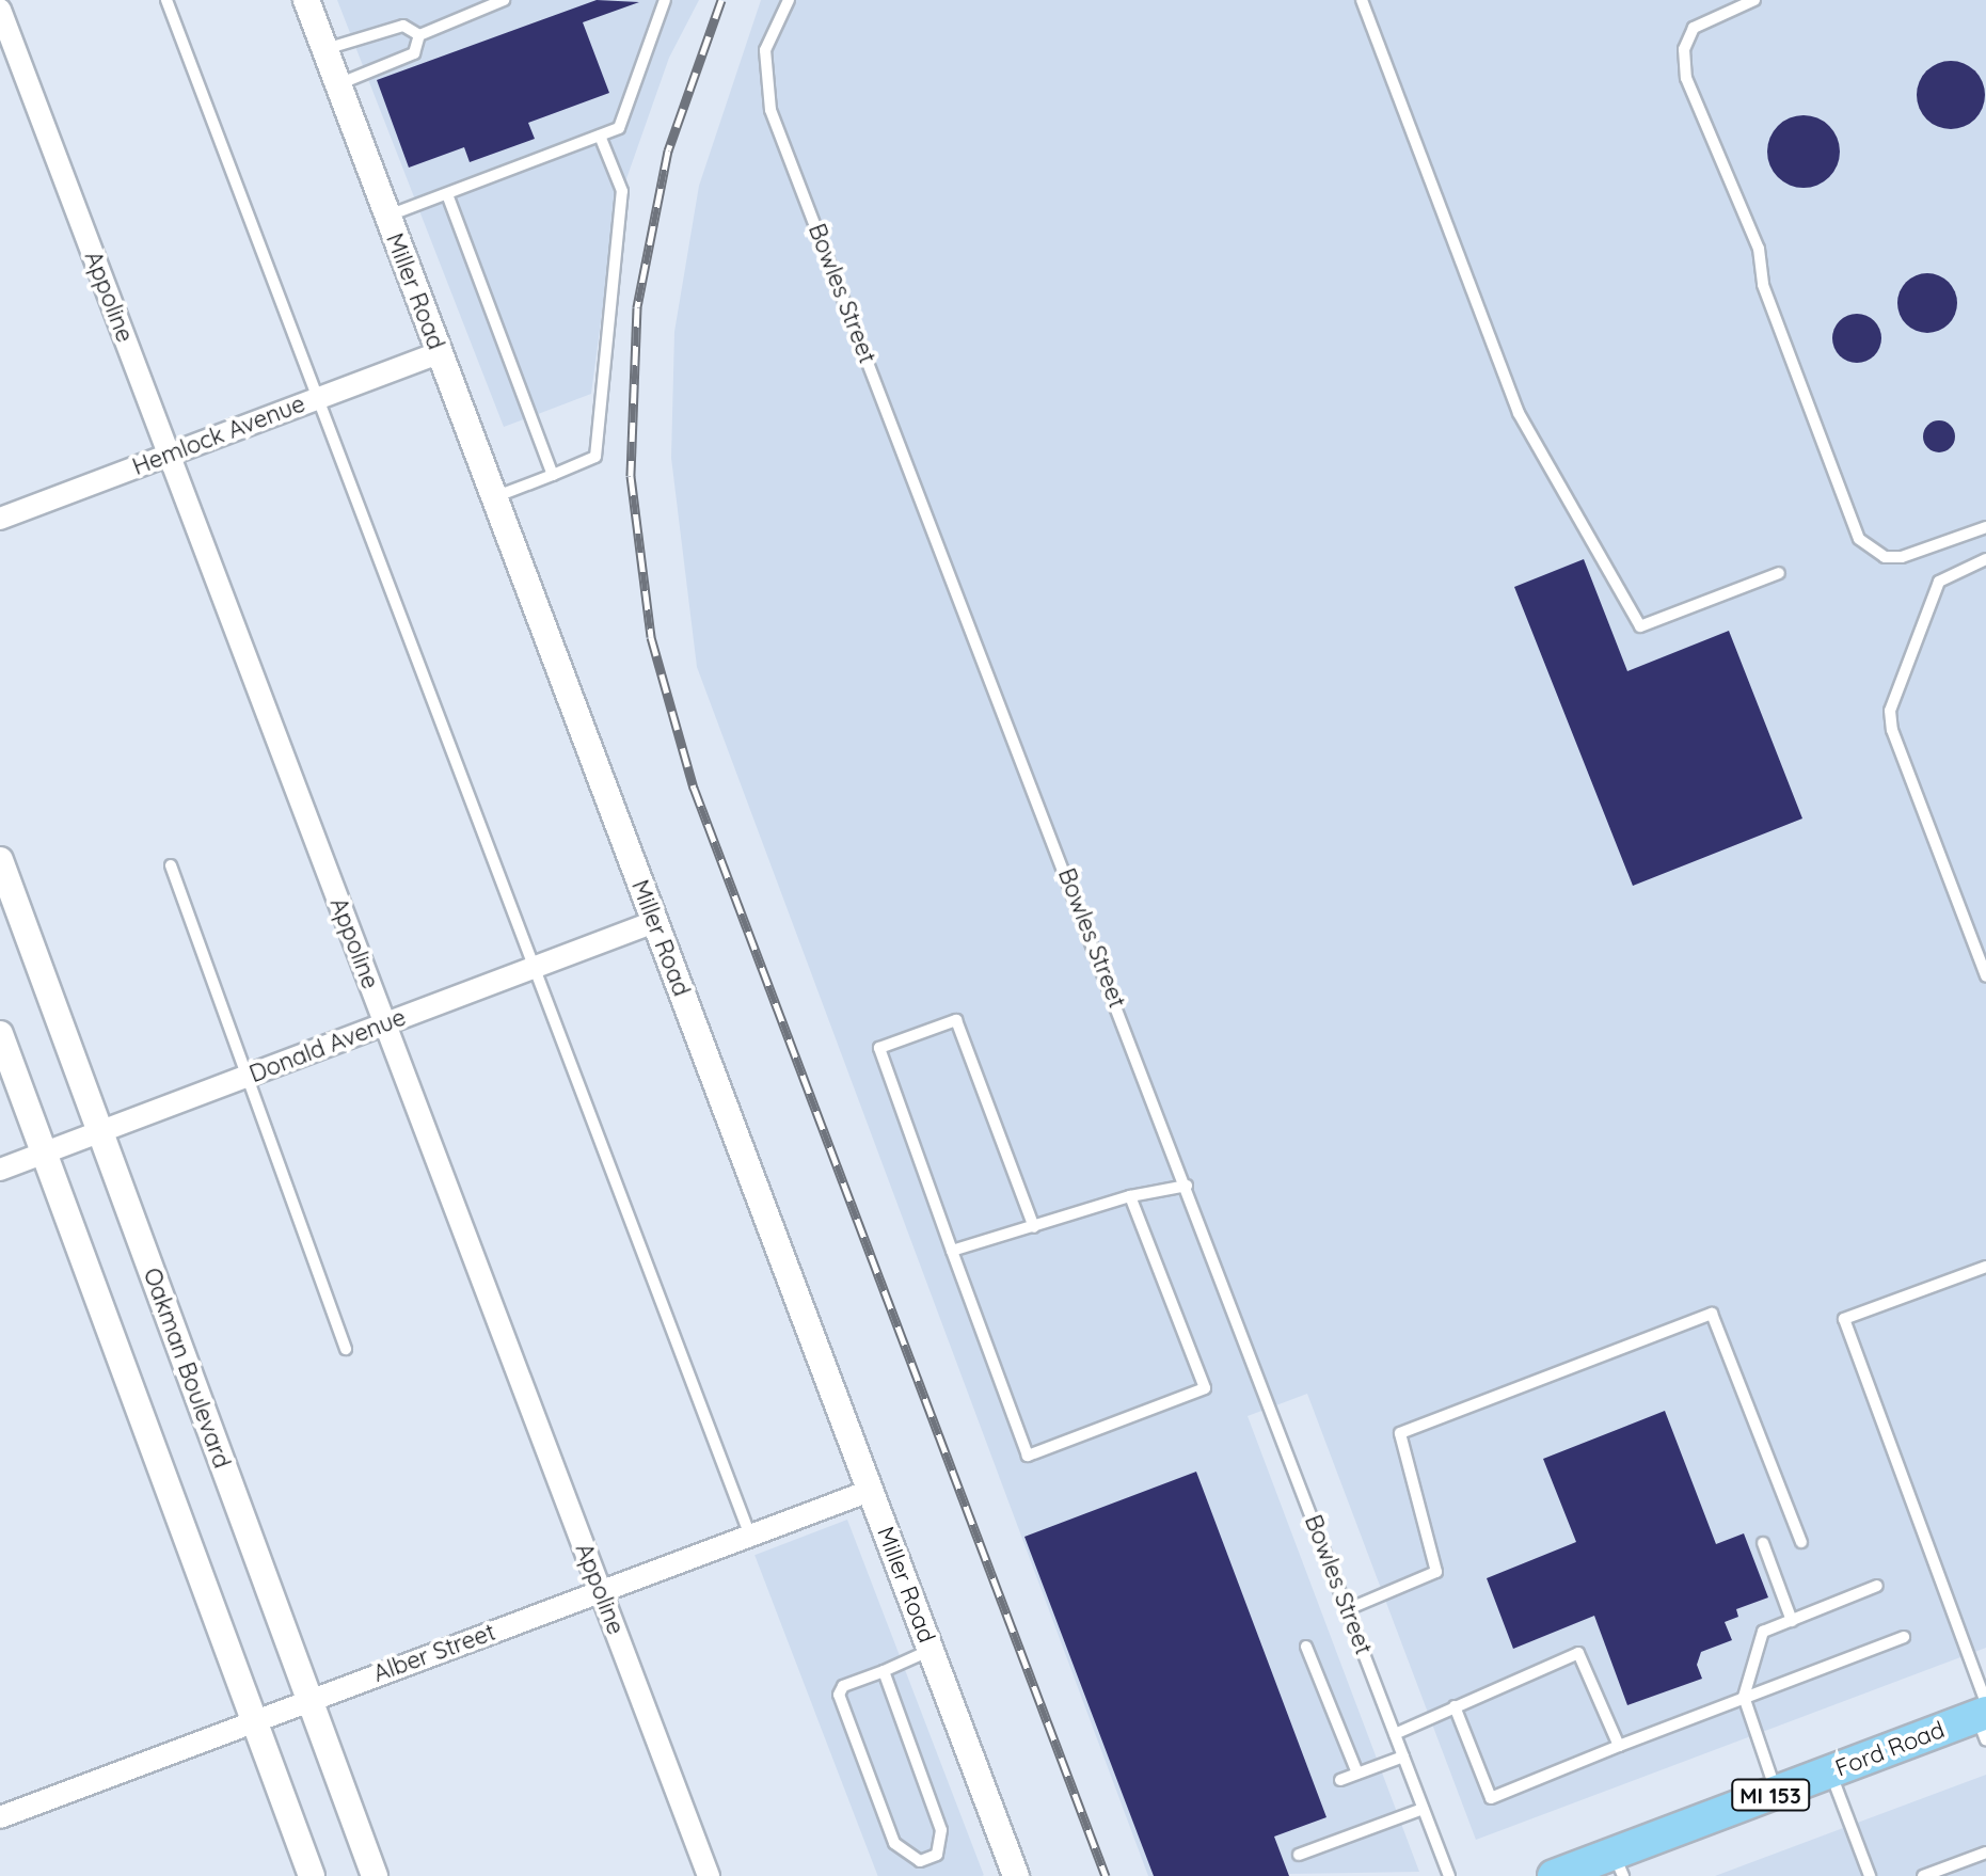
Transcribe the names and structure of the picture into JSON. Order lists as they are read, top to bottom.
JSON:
{
  "streets": {
    "main road": ["Ford Road", "MI 153"],
    "street": [
      "Miller Road",
      "Appoline",
      "Hemlock Avenue",
      "Donald Avenue",
      "Oakman Boulevard",
      "Alber Street"
    ],
    "lane": ["Bowles Street"]
  },
  "crossings": [
    ["Miller Road", "Hemlock Avenue"],
    ["Miller Road", "Donald Avenue"],
    ["Miller Road", "Alber Street"],
    ["Appoline", "Hemlock Avenue"],
    ["Appoline", "Donald Avenue"],
    ["Appoline", "Alber Street"],
    ["Donald Avenue", "Oakman Boulevard"],
    ["Oakman Boulevard", "Alber Street"]
  ]
}
